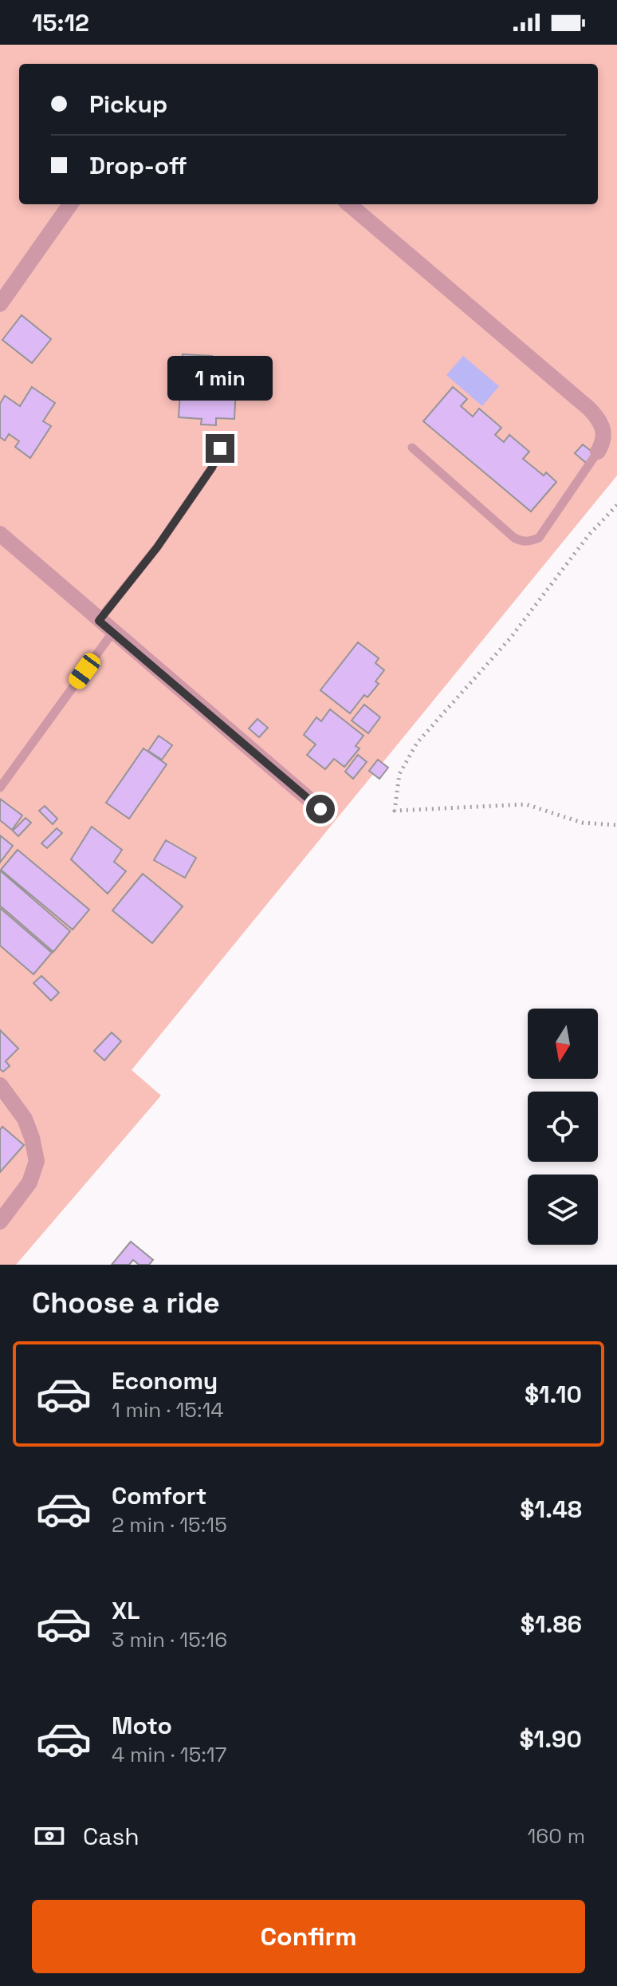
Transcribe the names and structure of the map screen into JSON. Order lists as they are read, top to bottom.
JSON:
{
  "north": "bottom",
  "page": {
    "status": "15:12",
    "banner": ["Pickup", "Drop-off"],
    "bubble": "1 min",
    "heading": "Choose a ride",
    "list": [
      {
        "name": "Economy",
        "note": "1 min · 15:14",
        "value": "$1.10"
      },
      {
        "name": "Comfort",
        "note": "2 min · 15:15",
        "value": "$1.48"
      },
      {
        "name": "XL",
        "note": "3 min · 15:16",
        "value": "$1.86"
      },
      {
        "name": "Moto",
        "note": "4 min · 15:17",
        "value": "$1.90"
      }
    ],
    "pay": ["Cash", "160 m"],
    "buttons": "Confirm"
  }
}
